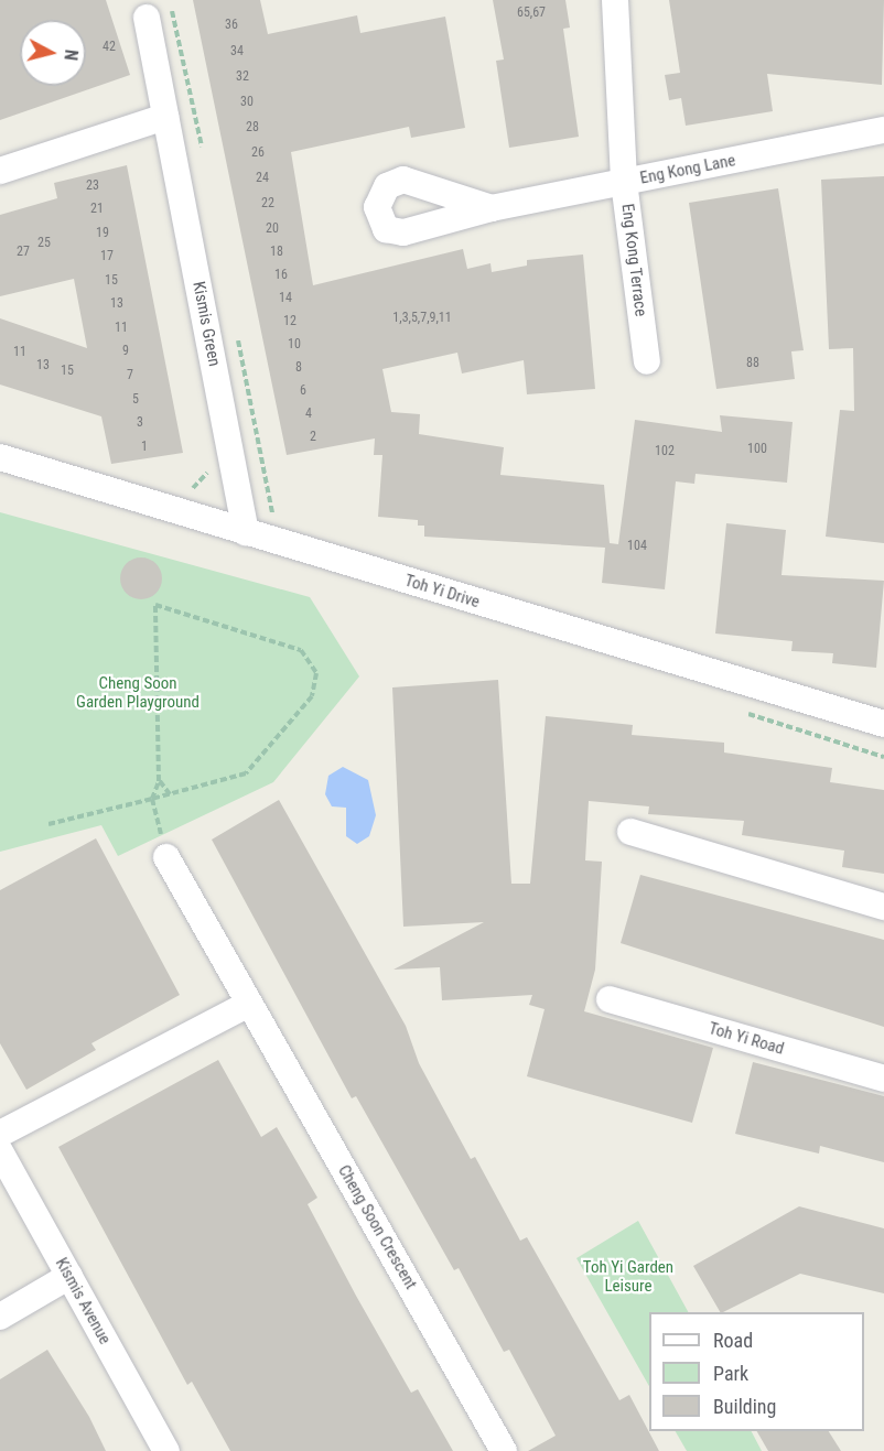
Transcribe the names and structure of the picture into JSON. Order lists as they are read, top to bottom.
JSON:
{
  "streets": {
    "street": [
      "Eng Kong Lane",
      "Eng Kong Terrace",
      "Kismis Green",
      "Toh Yi Drive",
      "Toh Yi Road",
      "Cheng Soon Crescent",
      "Kismis Avenue"
    ]
  },
  "crossings": [
    ["Eng Kong Lane", "Eng Kong Terrace"],
    ["Kismis Green", "Toh Yi Drive"]
  ],
  "parks": ["Cheng Soon Garden Playground", "Toh Yi Garden Leisure"],
  "house_numbers": [
    "65,67",
    "36",
    "42",
    "34",
    "32",
    "30",
    "28",
    "26",
    "24",
    "23",
    "22",
    "21",
    "20",
    "19",
    "25",
    "27",
    "18",
    "17",
    "16",
    "15",
    "14",
    "13",
    "1,3,5,7,9,11",
    "12",
    "11",
    "10",
    "9",
    "11",
    "88",
    "13",
    "8",
    "15",
    "7",
    "6",
    "5",
    "4",
    "3",
    "2",
    "1",
    "100",
    "102",
    "104"
  ],
  "legend": ["Road", "Park", "Building"],
  "north": "right"
}
